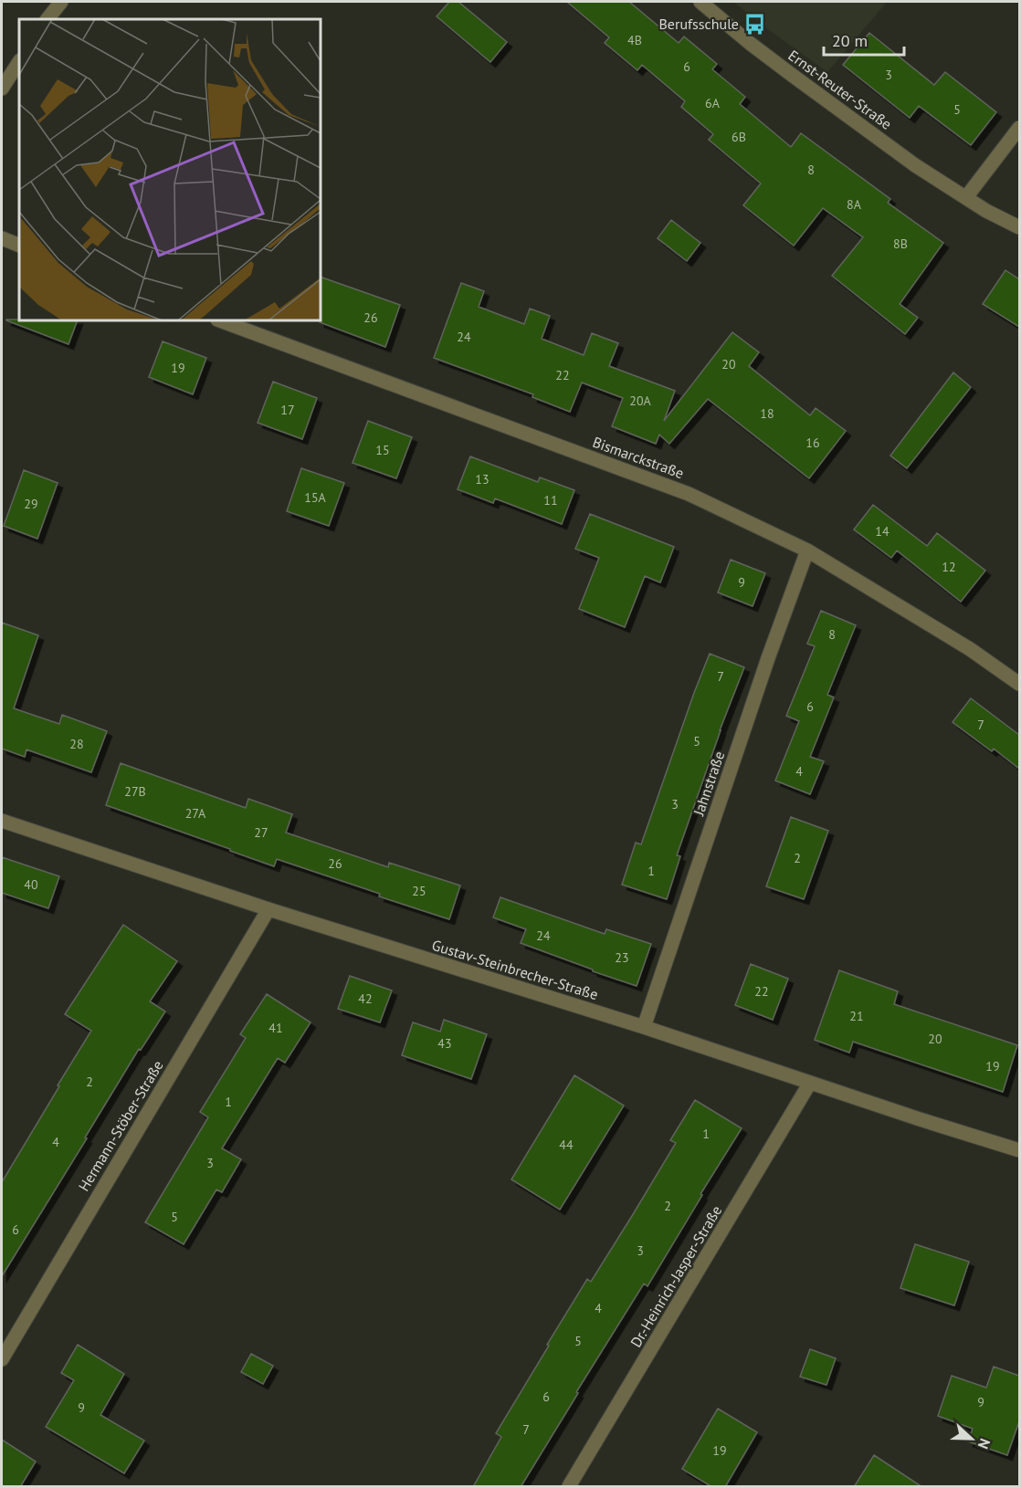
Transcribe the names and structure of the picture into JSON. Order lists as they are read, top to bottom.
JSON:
{
  "streets": {
    "street": [
      "Ernst-Reuter-Straße",
      "Bismarckstraße",
      "Jahnstraße",
      "Gustav-Steinbrecher-Straße",
      "Hermann-Stöber-Straße",
      "Dr.-Heinrich-Jasper-Straße"
    ]
  },
  "crossings": [
    ["Bismarckstraße", "Jahnstraße"],
    ["Jahnstraße", "Gustav-Steinbrecher-Straße"],
    ["Gustav-Steinbrecher-Straße", "Hermann-Stöber-Straße"],
    ["Gustav-Steinbrecher-Straße", "Dr.-Heinrich-Jasper-Straße"]
  ],
  "places": {
    "bus stop": ["Berufsschule"]
  },
  "house_numbers": [
    "4B",
    "6",
    "3",
    "6A",
    "5",
    "6B",
    "8",
    "8A",
    "8B",
    "26",
    "24",
    "20",
    "19",
    "22",
    "20A",
    "17",
    "18",
    "16",
    "15",
    "13",
    "15A",
    "11",
    "29",
    "14",
    "12",
    "9",
    "8",
    "7",
    "6",
    "7",
    "5",
    "28",
    "4",
    "27B",
    "3",
    "27A",
    "27",
    "2",
    "26",
    "1",
    "40",
    "25",
    "24",
    "23",
    "22",
    "42",
    "21",
    "41",
    "20",
    "43",
    "19",
    "2",
    "1",
    "1",
    "4",
    "44",
    "3",
    "2",
    "5",
    "6",
    "3",
    "4",
    "5",
    "6",
    "9",
    "9",
    "7",
    "19"
  ],
  "scale_bar": "20 m",
  "north": "right"
}
